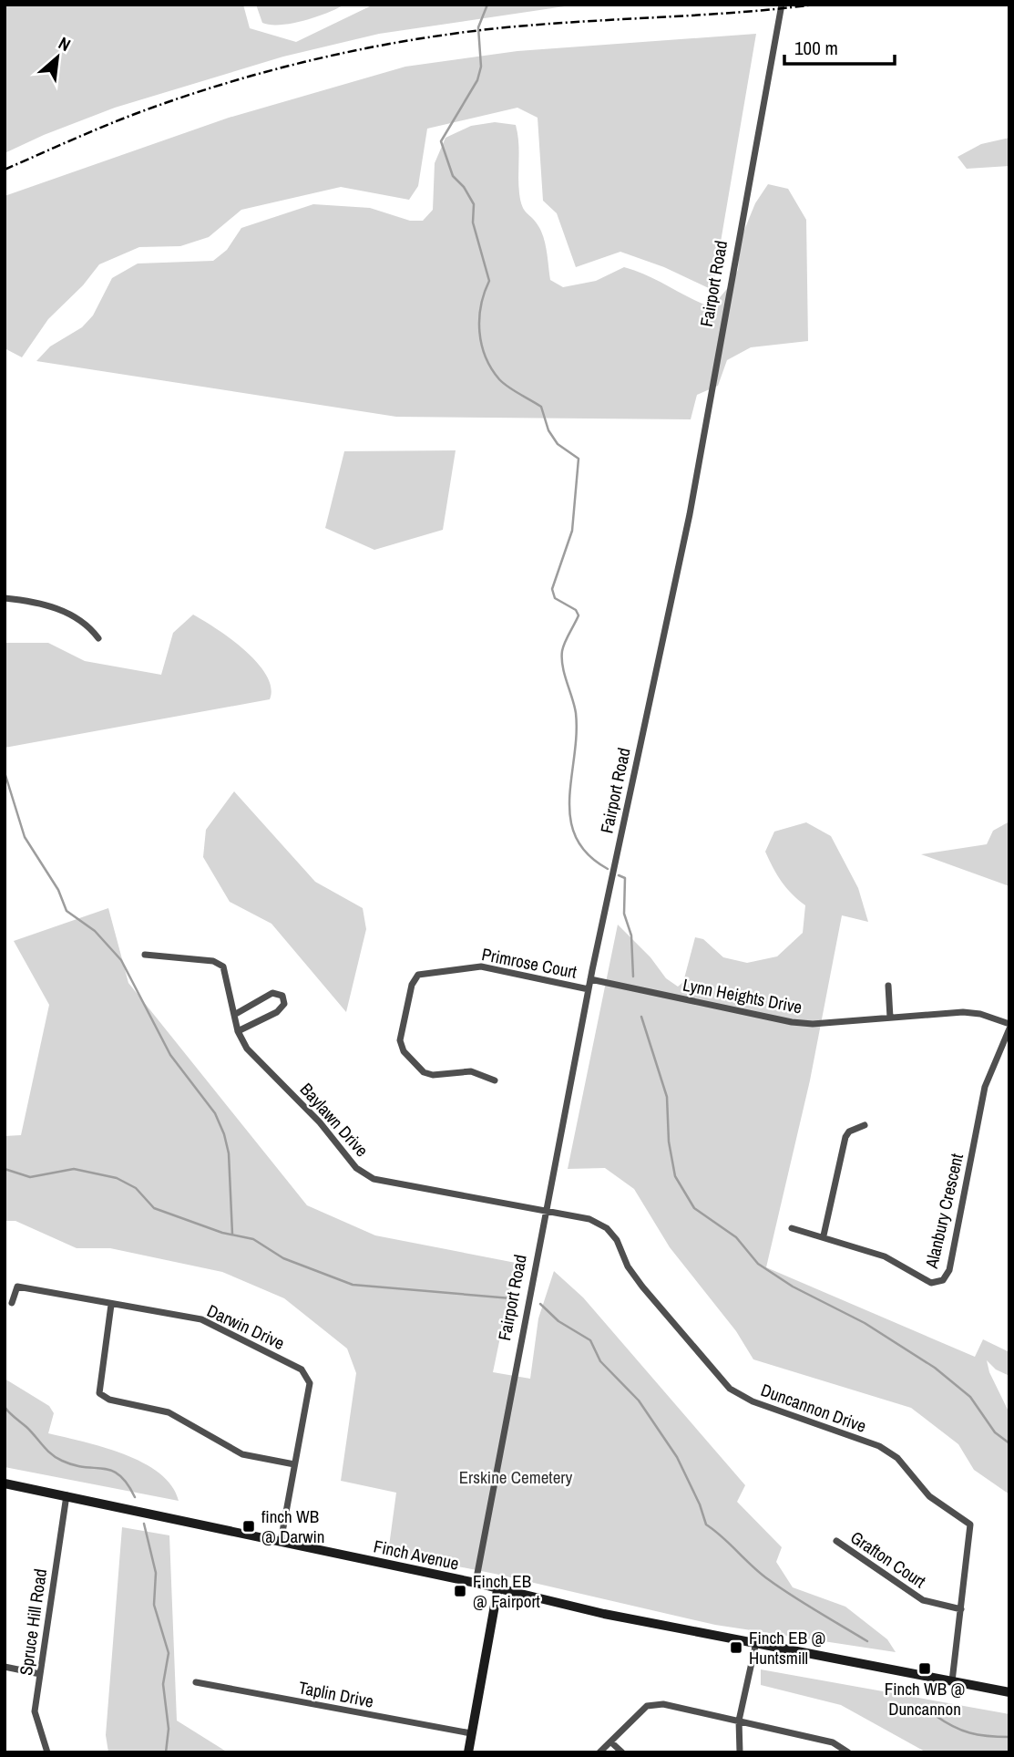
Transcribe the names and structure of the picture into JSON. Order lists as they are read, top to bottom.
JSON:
{
  "streets": {
    "main road": ["Finch Avenue"],
    "street": [
      "Fairport Road",
      "Primrose Court",
      "Lynn Heights Drive",
      "Baylawn Drive",
      "Alanbury Crescent",
      "Darwin Drive",
      "Duncannon Drive",
      "Grafton Court",
      "Spruce Hill Road",
      "Taplin Drive"
    ]
  },
  "crossings": [
    ["Fairport Road", "Primrose Court"],
    ["Fairport Road", "Lynn Heights Drive"],
    ["Fairport Road", "Baylawn Drive"],
    ["Fairport Road", "Duncannon Drive"],
    ["Fairport Road", "Finch Avenue"],
    ["Lynn Heights Drive", "Alanbury Crescent"],
    ["Baylawn Drive", "Duncannon Drive"],
    ["Darwin Drive", "Finch Avenue"],
    ["Duncannon Drive", "Finch Avenue"],
    ["Duncannon Drive", "Grafton Court"],
    ["Finch Avenue", "Spruce Hill Road"]
  ],
  "parks": ["Erskine Cemetery"],
  "places": {
    "transit": [
      "finch WB @ Darwin",
      "Finch EB @ Fairport",
      "Finch EB @ Huntsmill",
      "Finch WB @ Duncannon"
    ]
  },
  "scale_bar": "100 m",
  "north": "top right"
}
